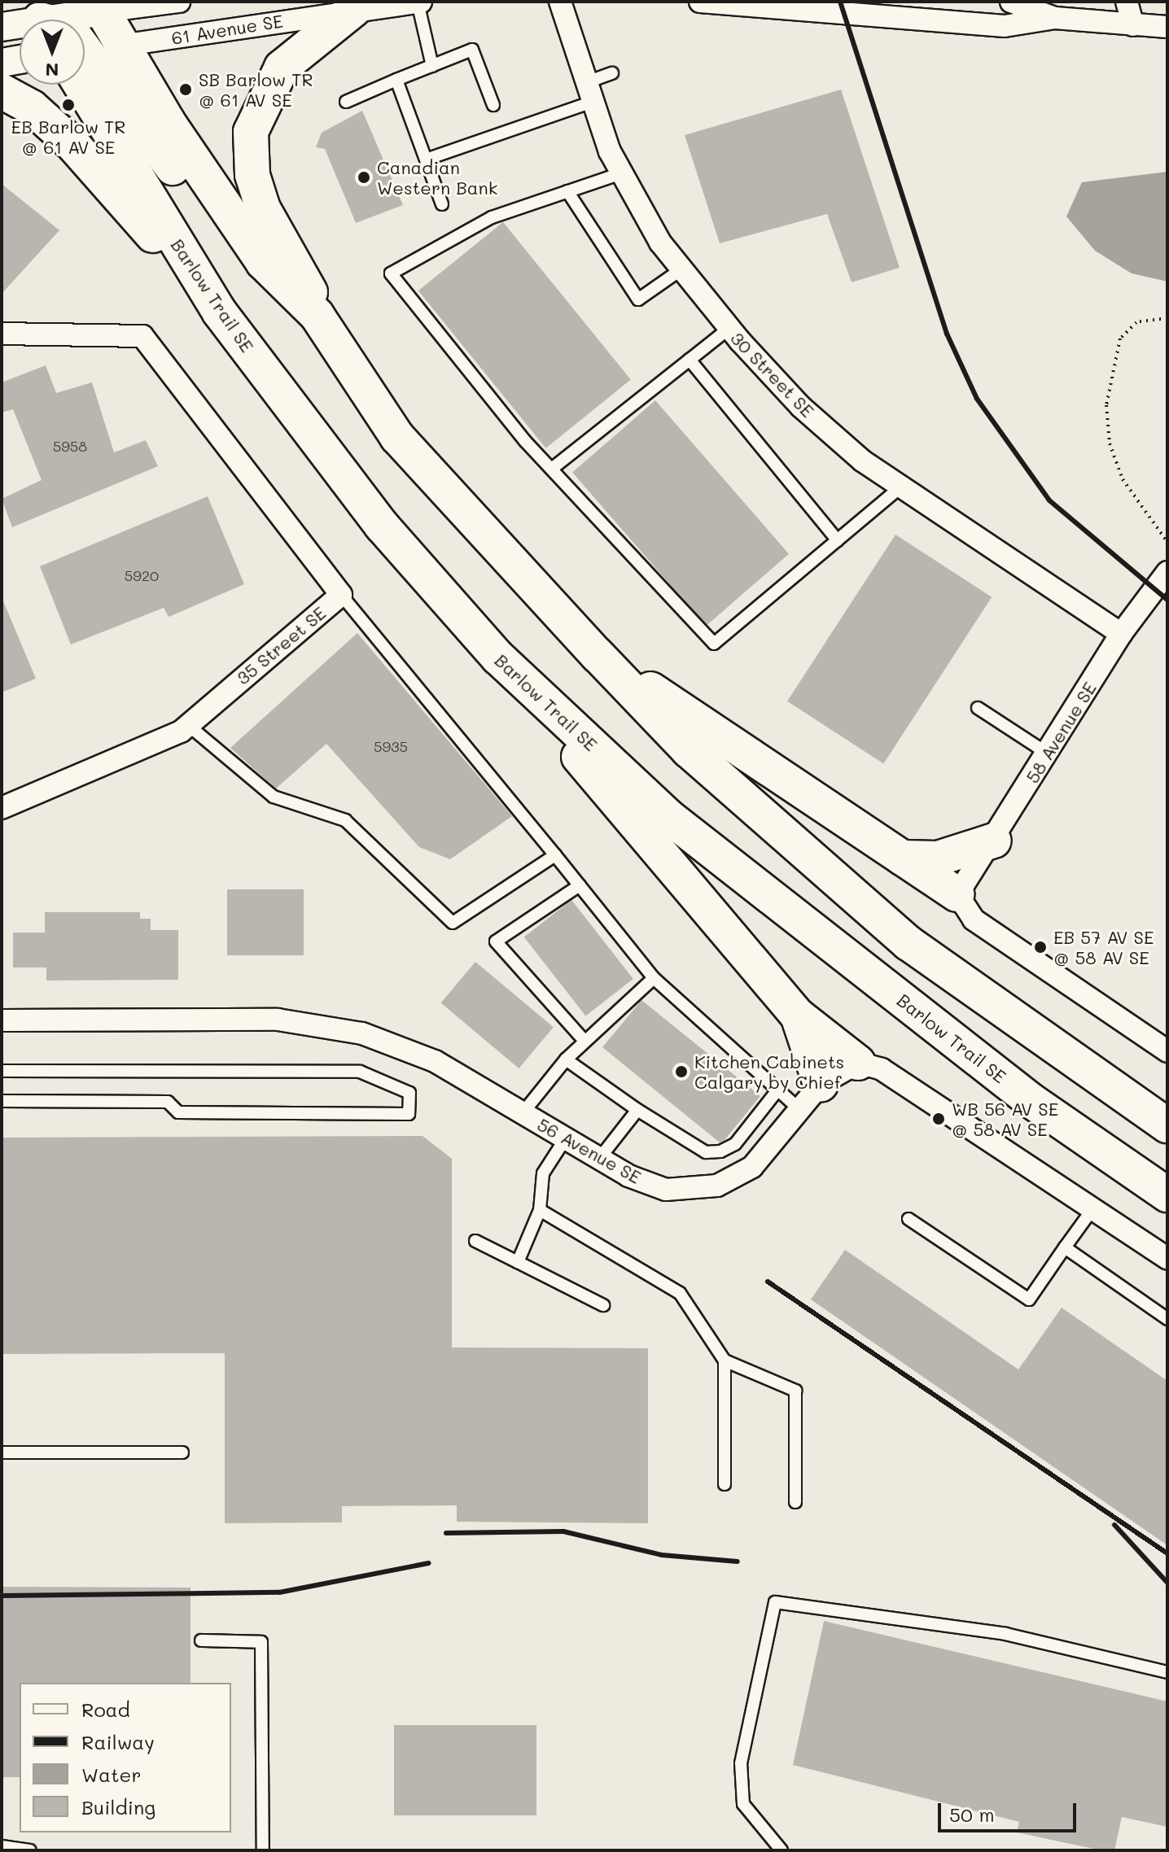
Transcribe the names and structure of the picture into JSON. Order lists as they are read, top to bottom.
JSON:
{
  "streets": {
    "main road": ["Barlow Trail SE"],
    "street": [
      "61 Avenue SE",
      "30 Street SE",
      "35 Street SE",
      "58 Avenue SE",
      "56 Avenue SE"
    ]
  },
  "crossings": [
    ["30 Street SE", "58 Avenue SE"]
  ],
  "places": [
    "SB Barlow TR @ 61 AV SE",
    "EB Barlow TR @ 61 AV SE",
    "Canadian Western Bank",
    "EB 57 AV SE @ 58 AV SE",
    "Kitchen Cabinets Calgary by Chief",
    "WB 56 AV SE @ 58 AV SE"
  ],
  "house_numbers": ["5958", "5920", "5935"],
  "legend": [
    "Road",
    "Railway",
    "Water",
    "Building"
  ],
  "scale_bar": "50 m",
  "north": "bottom"
}
